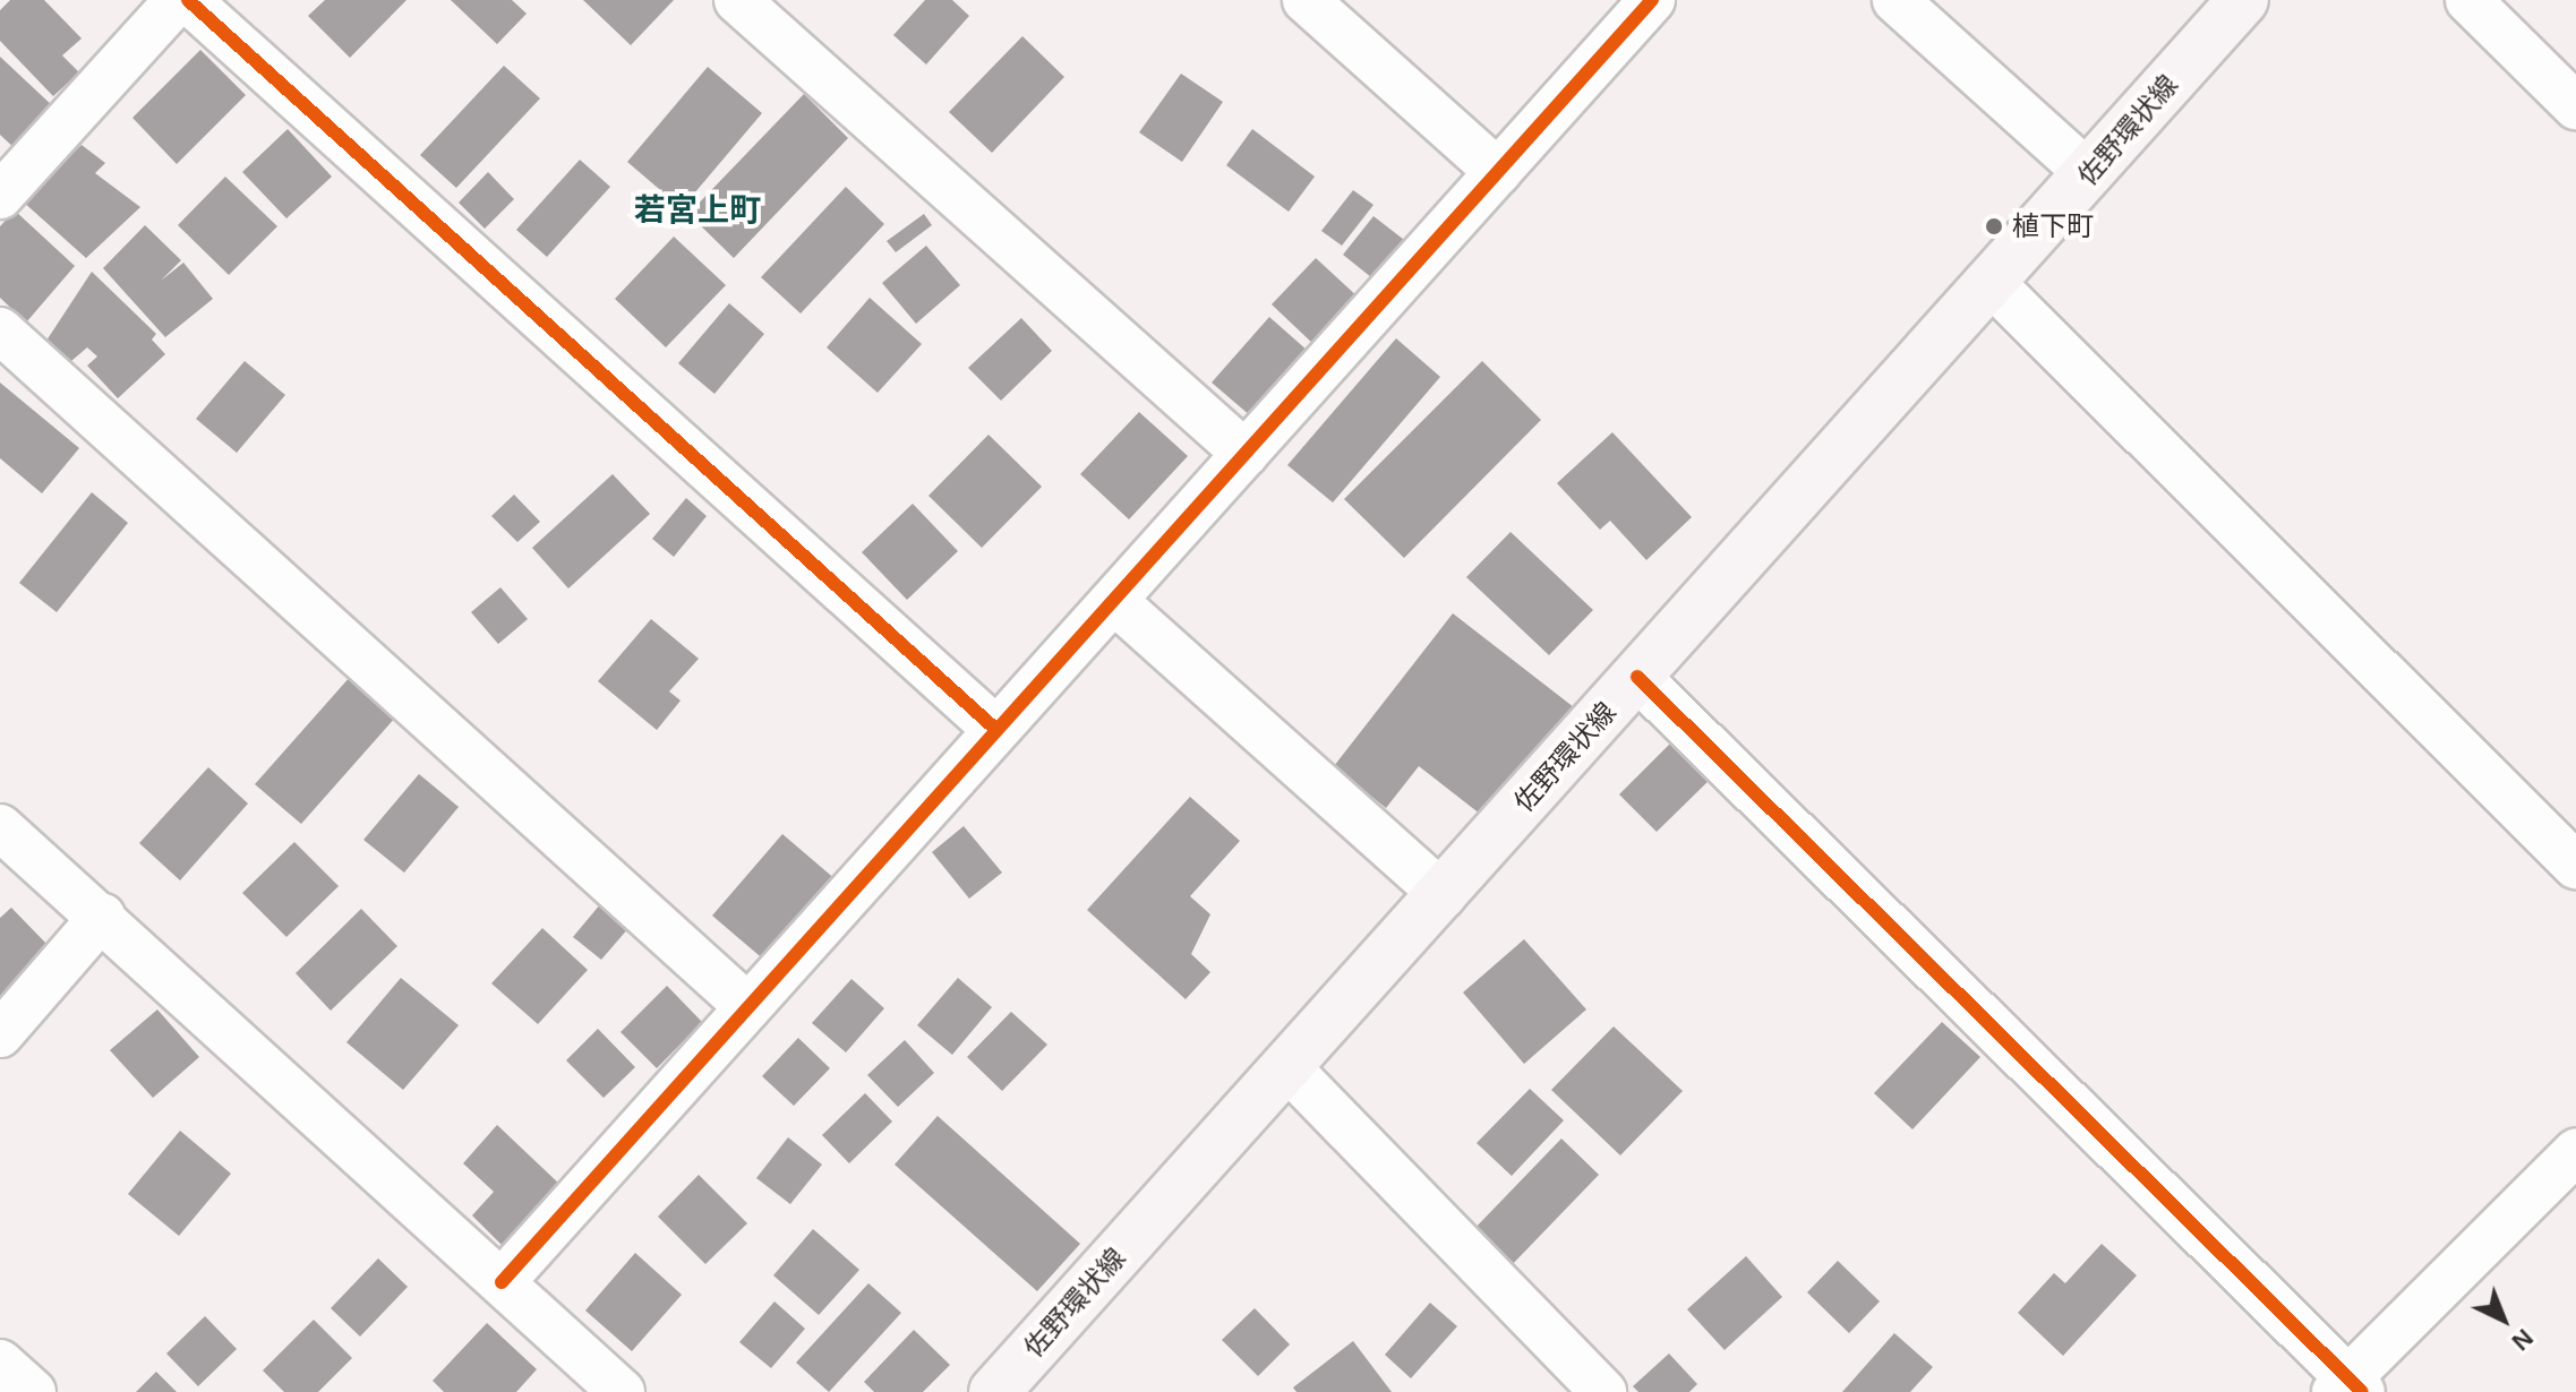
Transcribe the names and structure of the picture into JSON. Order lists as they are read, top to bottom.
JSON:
{
  "streets": {
    "main road": ["佐野環状線"]
  },
  "districts": ["若宮上町"],
  "places": ["植下町"],
  "north": "bottom right"
}
